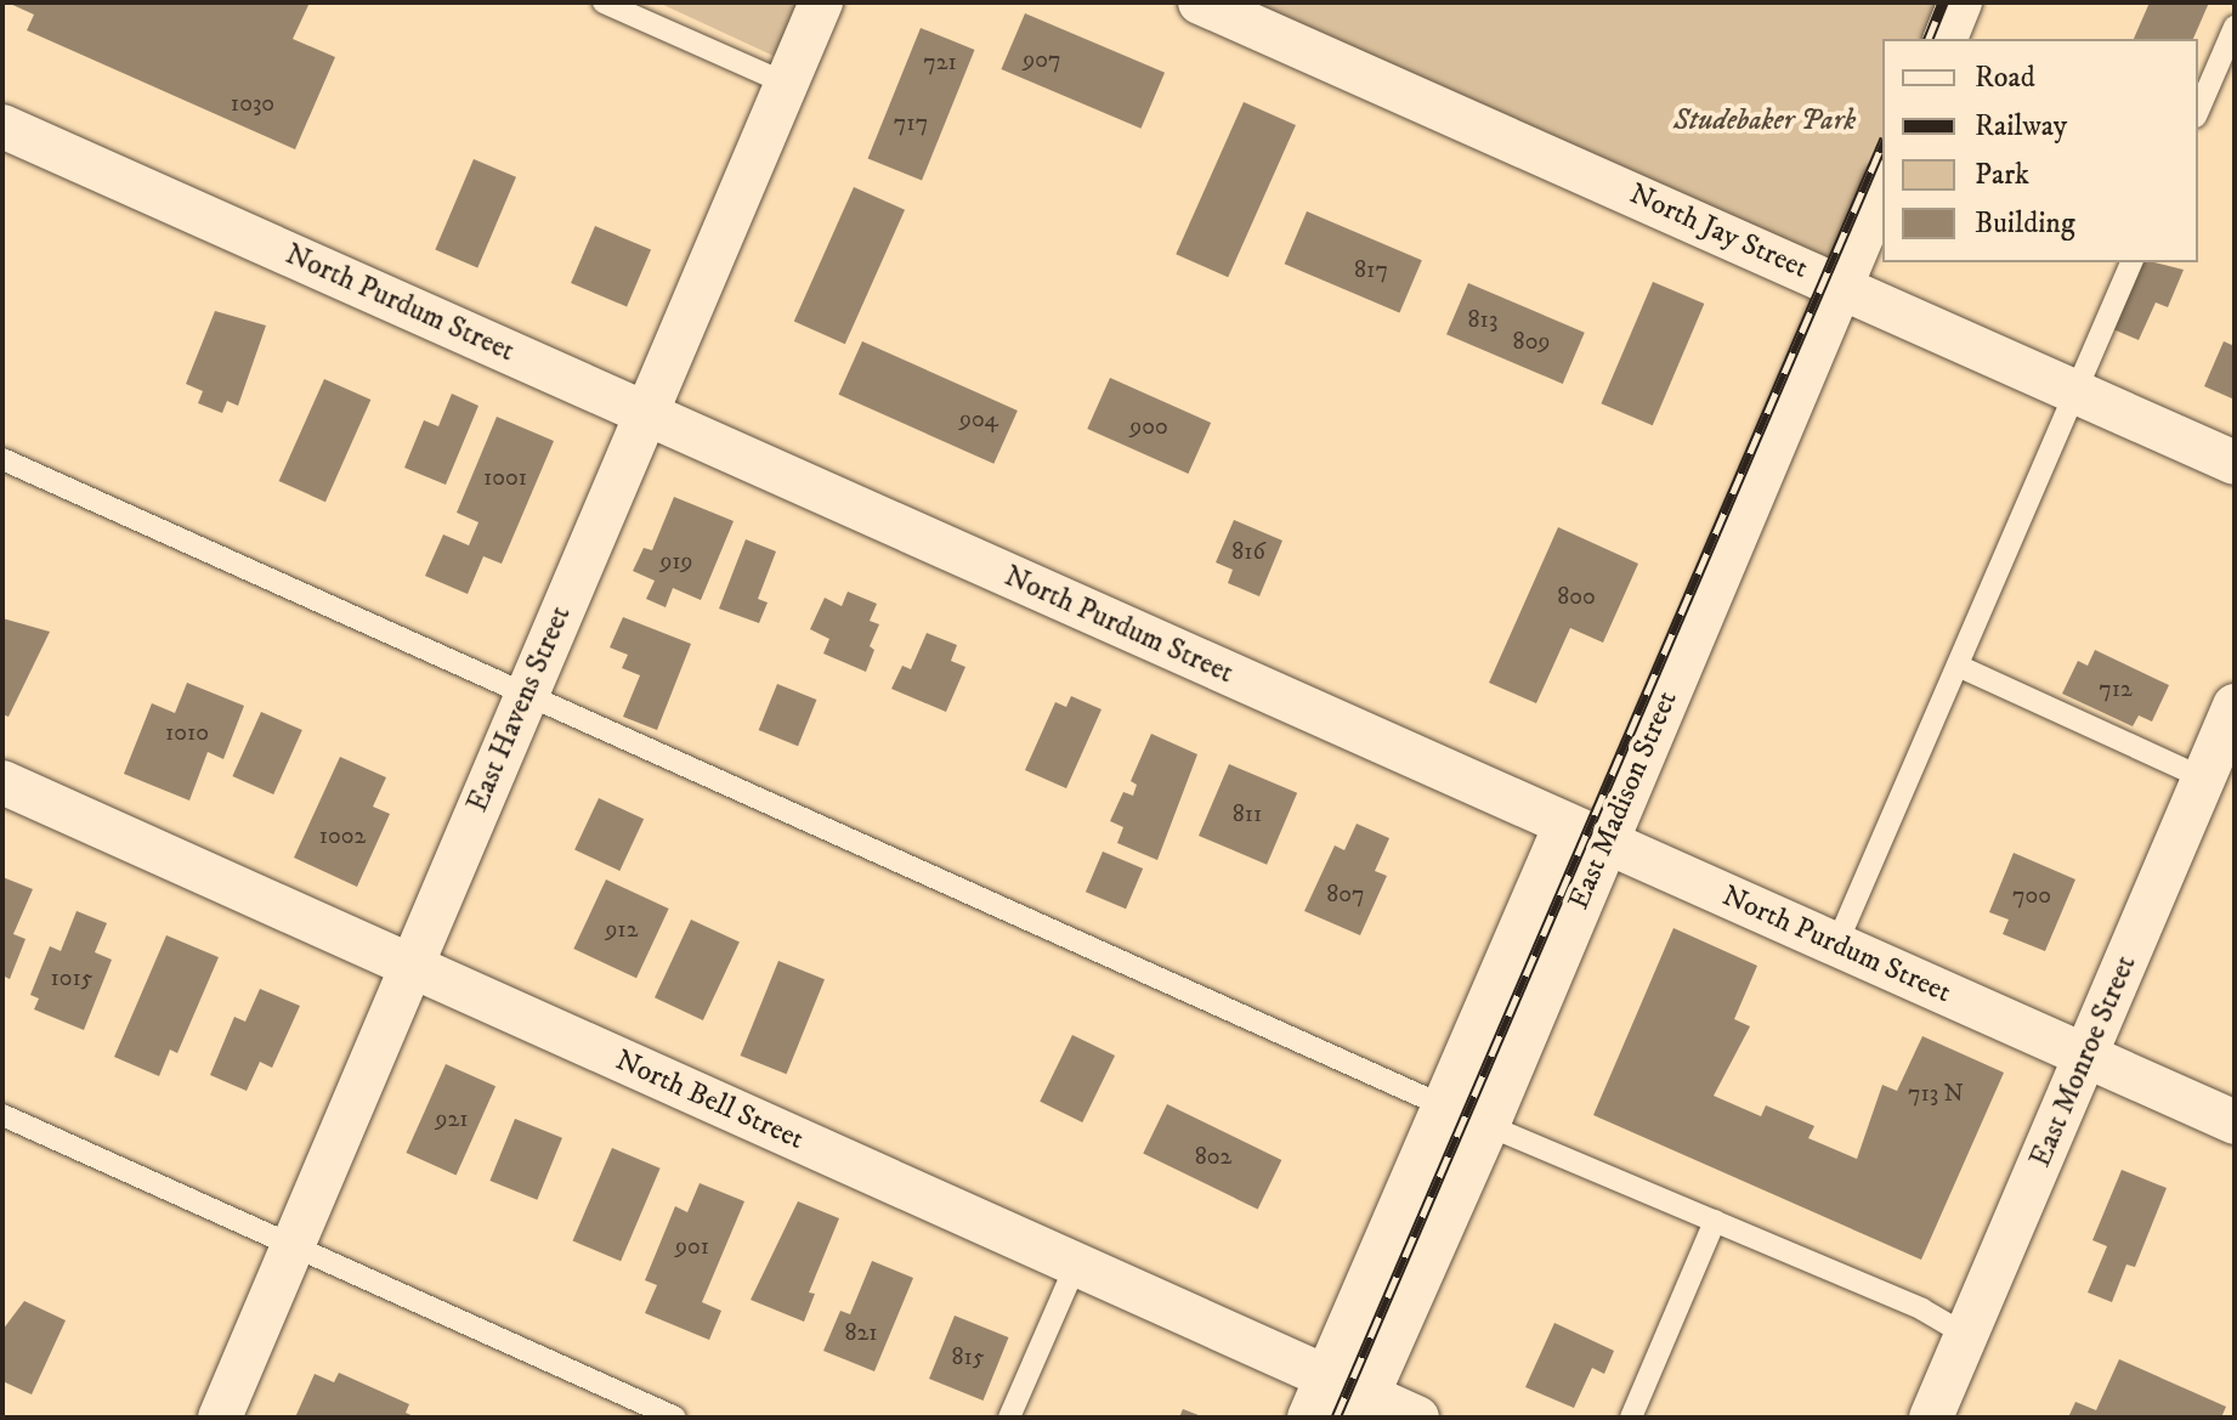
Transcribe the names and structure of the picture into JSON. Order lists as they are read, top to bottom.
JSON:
{
  "streets": {
    "street": [
      "North Jay Street",
      "North Purdum Street",
      "East Havens Street",
      "East Madison Street",
      "East Monroe Street",
      "North Bell Street"
    ]
  },
  "crossings": [
    ["North Jay Street", "East Madison Street"],
    ["North Purdum Street", "East Havens Street"],
    ["North Purdum Street", "East Madison Street"],
    ["North Purdum Street", "East Monroe Street"],
    ["East Havens Street", "North Bell Street"],
    ["East Madison Street", "North Bell Street"]
  ],
  "parks": ["Studebaker Park"],
  "house_numbers": [
    "907",
    "721",
    "1030",
    "717",
    "817",
    "813",
    "809",
    "904",
    "900",
    "1001",
    "816",
    "919",
    "800",
    "712",
    "1010",
    "811",
    "1002",
    "807",
    "700",
    "912",
    "1015",
    "713 N",
    "921",
    "802",
    "901",
    "821",
    "815"
  ],
  "legend": [
    "Road",
    "Railway",
    "Park",
    "Building"
  ]
}
